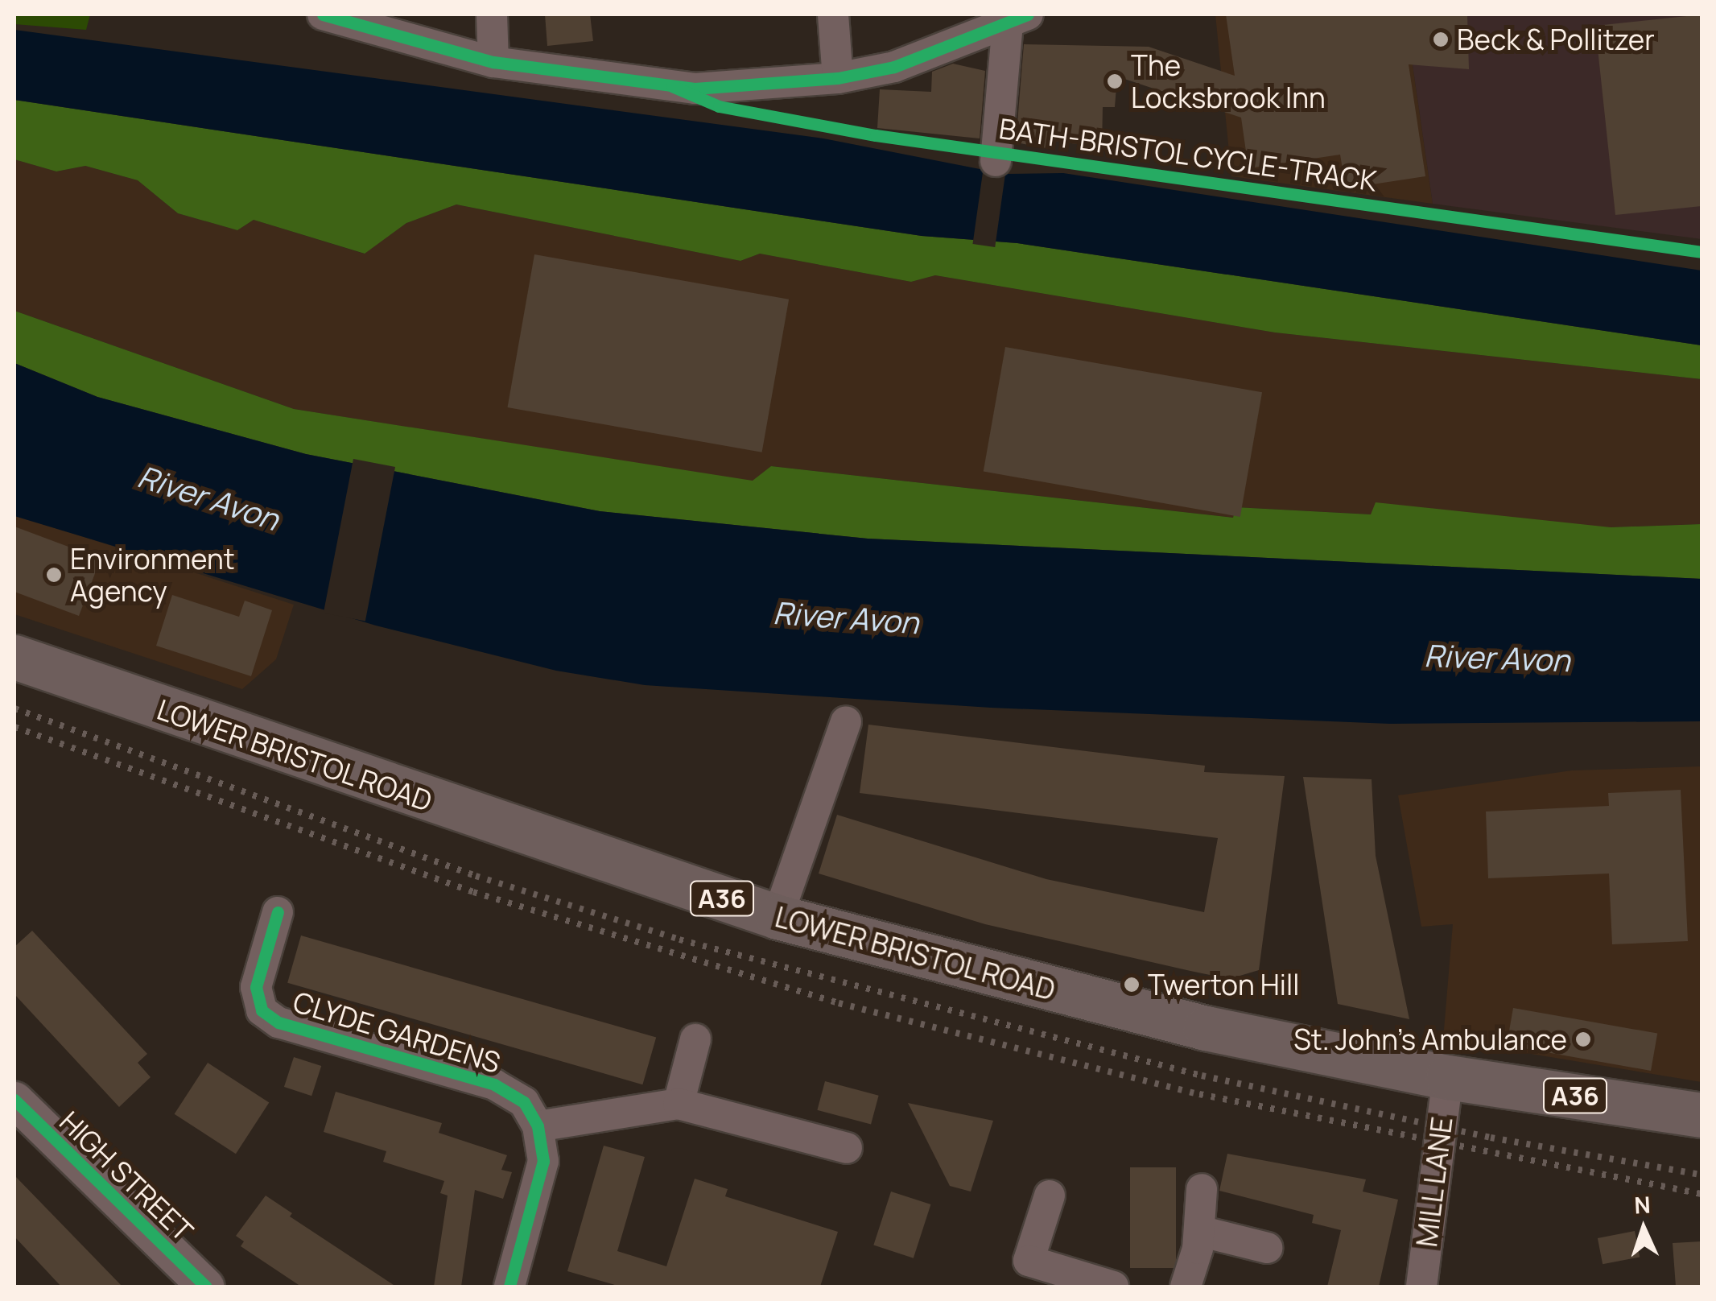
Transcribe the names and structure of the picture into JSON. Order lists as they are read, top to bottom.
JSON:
{
  "streets": {
    "highway": ["LOWER BRISTOL ROAD", "A36"],
    "street": ["CLYDE GARDENS", "HIGH STREET", "MILL LANE"],
    "cycle path": ["BATH-BRISTOL CYCLE-TRACK"]
  },
  "crossings": [
    ["LOWER BRISTOL ROAD", "MILL LANE"]
  ],
  "water": ["River Avon"],
  "places": [
    "Beck & Pollitzer",
    "The Locksbrook Inn",
    "Environment Agency",
    "Twerton Hill",
    "St. John's Ambulance"
  ],
  "north": "top"
}
